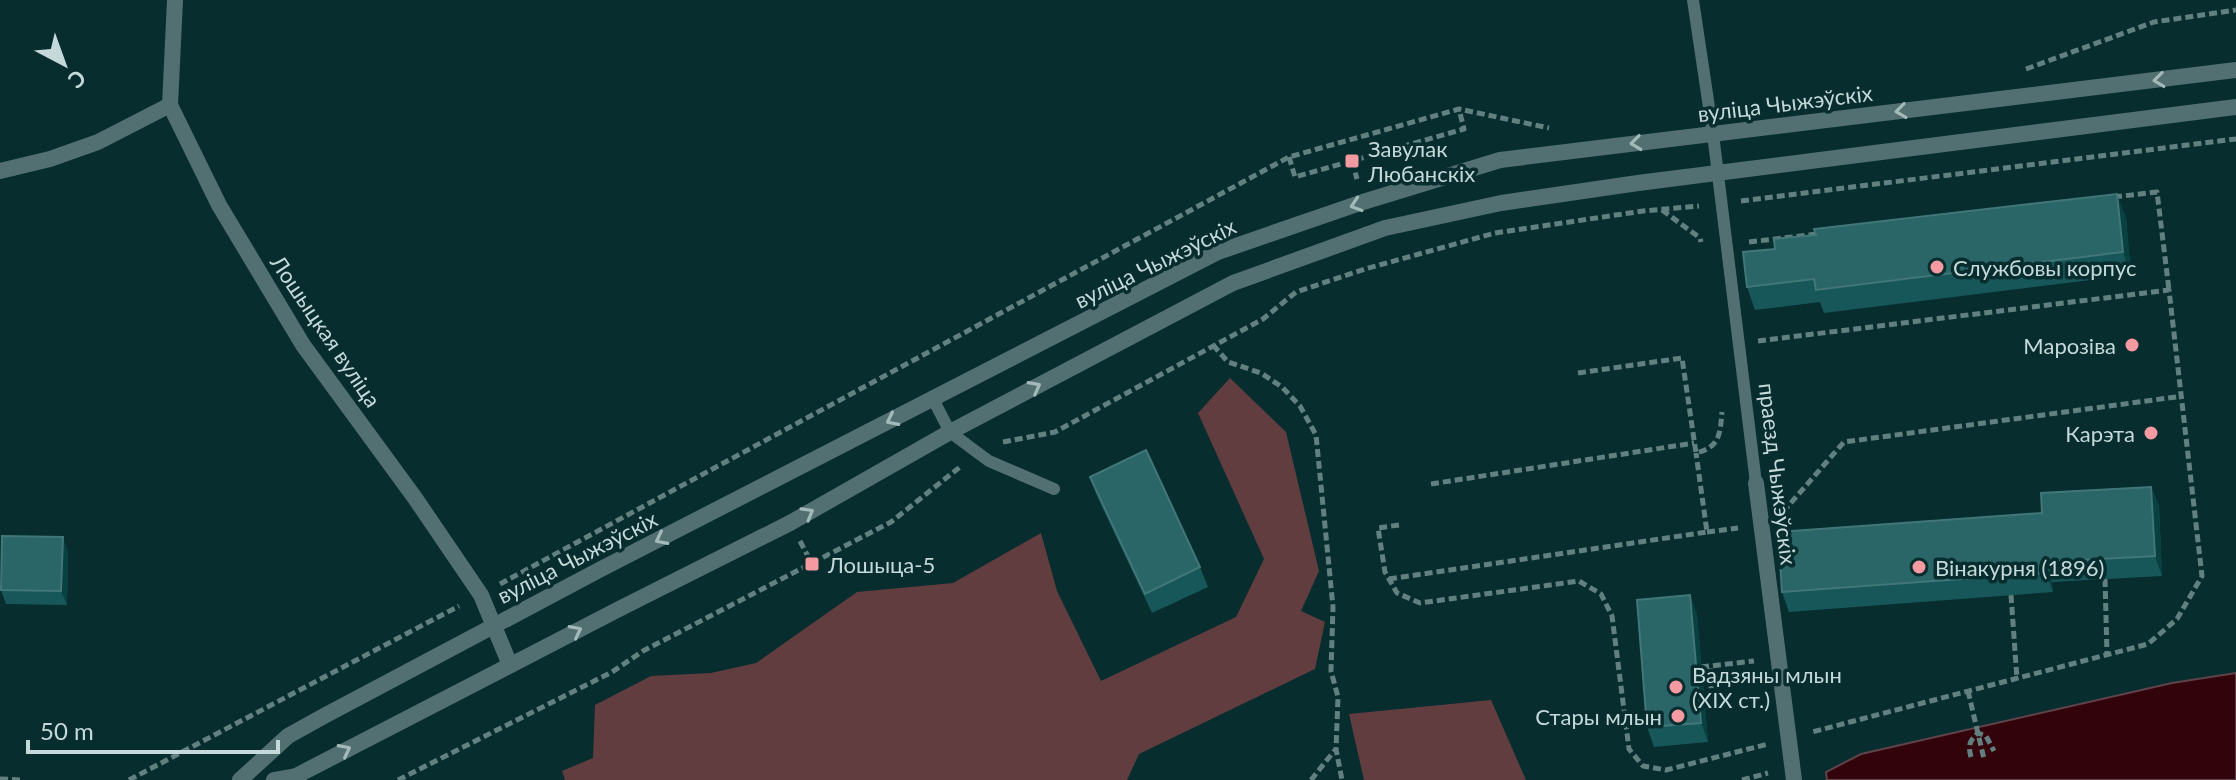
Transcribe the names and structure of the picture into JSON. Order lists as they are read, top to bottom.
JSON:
{
  "streets": {
    "street": ["вуліца Чыжэўскіх", "Лошыцкая вуліца", "праезд Чыжэўскіх"]
  },
  "crossings": [
    ["вуліца Чыжэўскіх", "Лошыцкая вуліца"],
    ["вуліца Чыжэўскіх", "праезд Чыжэўскіх"]
  ],
  "places": {
    "transit": ["Завулак Любанскіх", "Лошыца-5"],
    "other": [
      "Службовы корпус",
      "Марозіва",
      "Карэта",
      "Вінакурня (1896)",
      "Вадзяны млын (XIX ст.)",
      "Стары млын"
    ]
  },
  "scale_bar": "50 m",
  "north": "bottom right"
}
